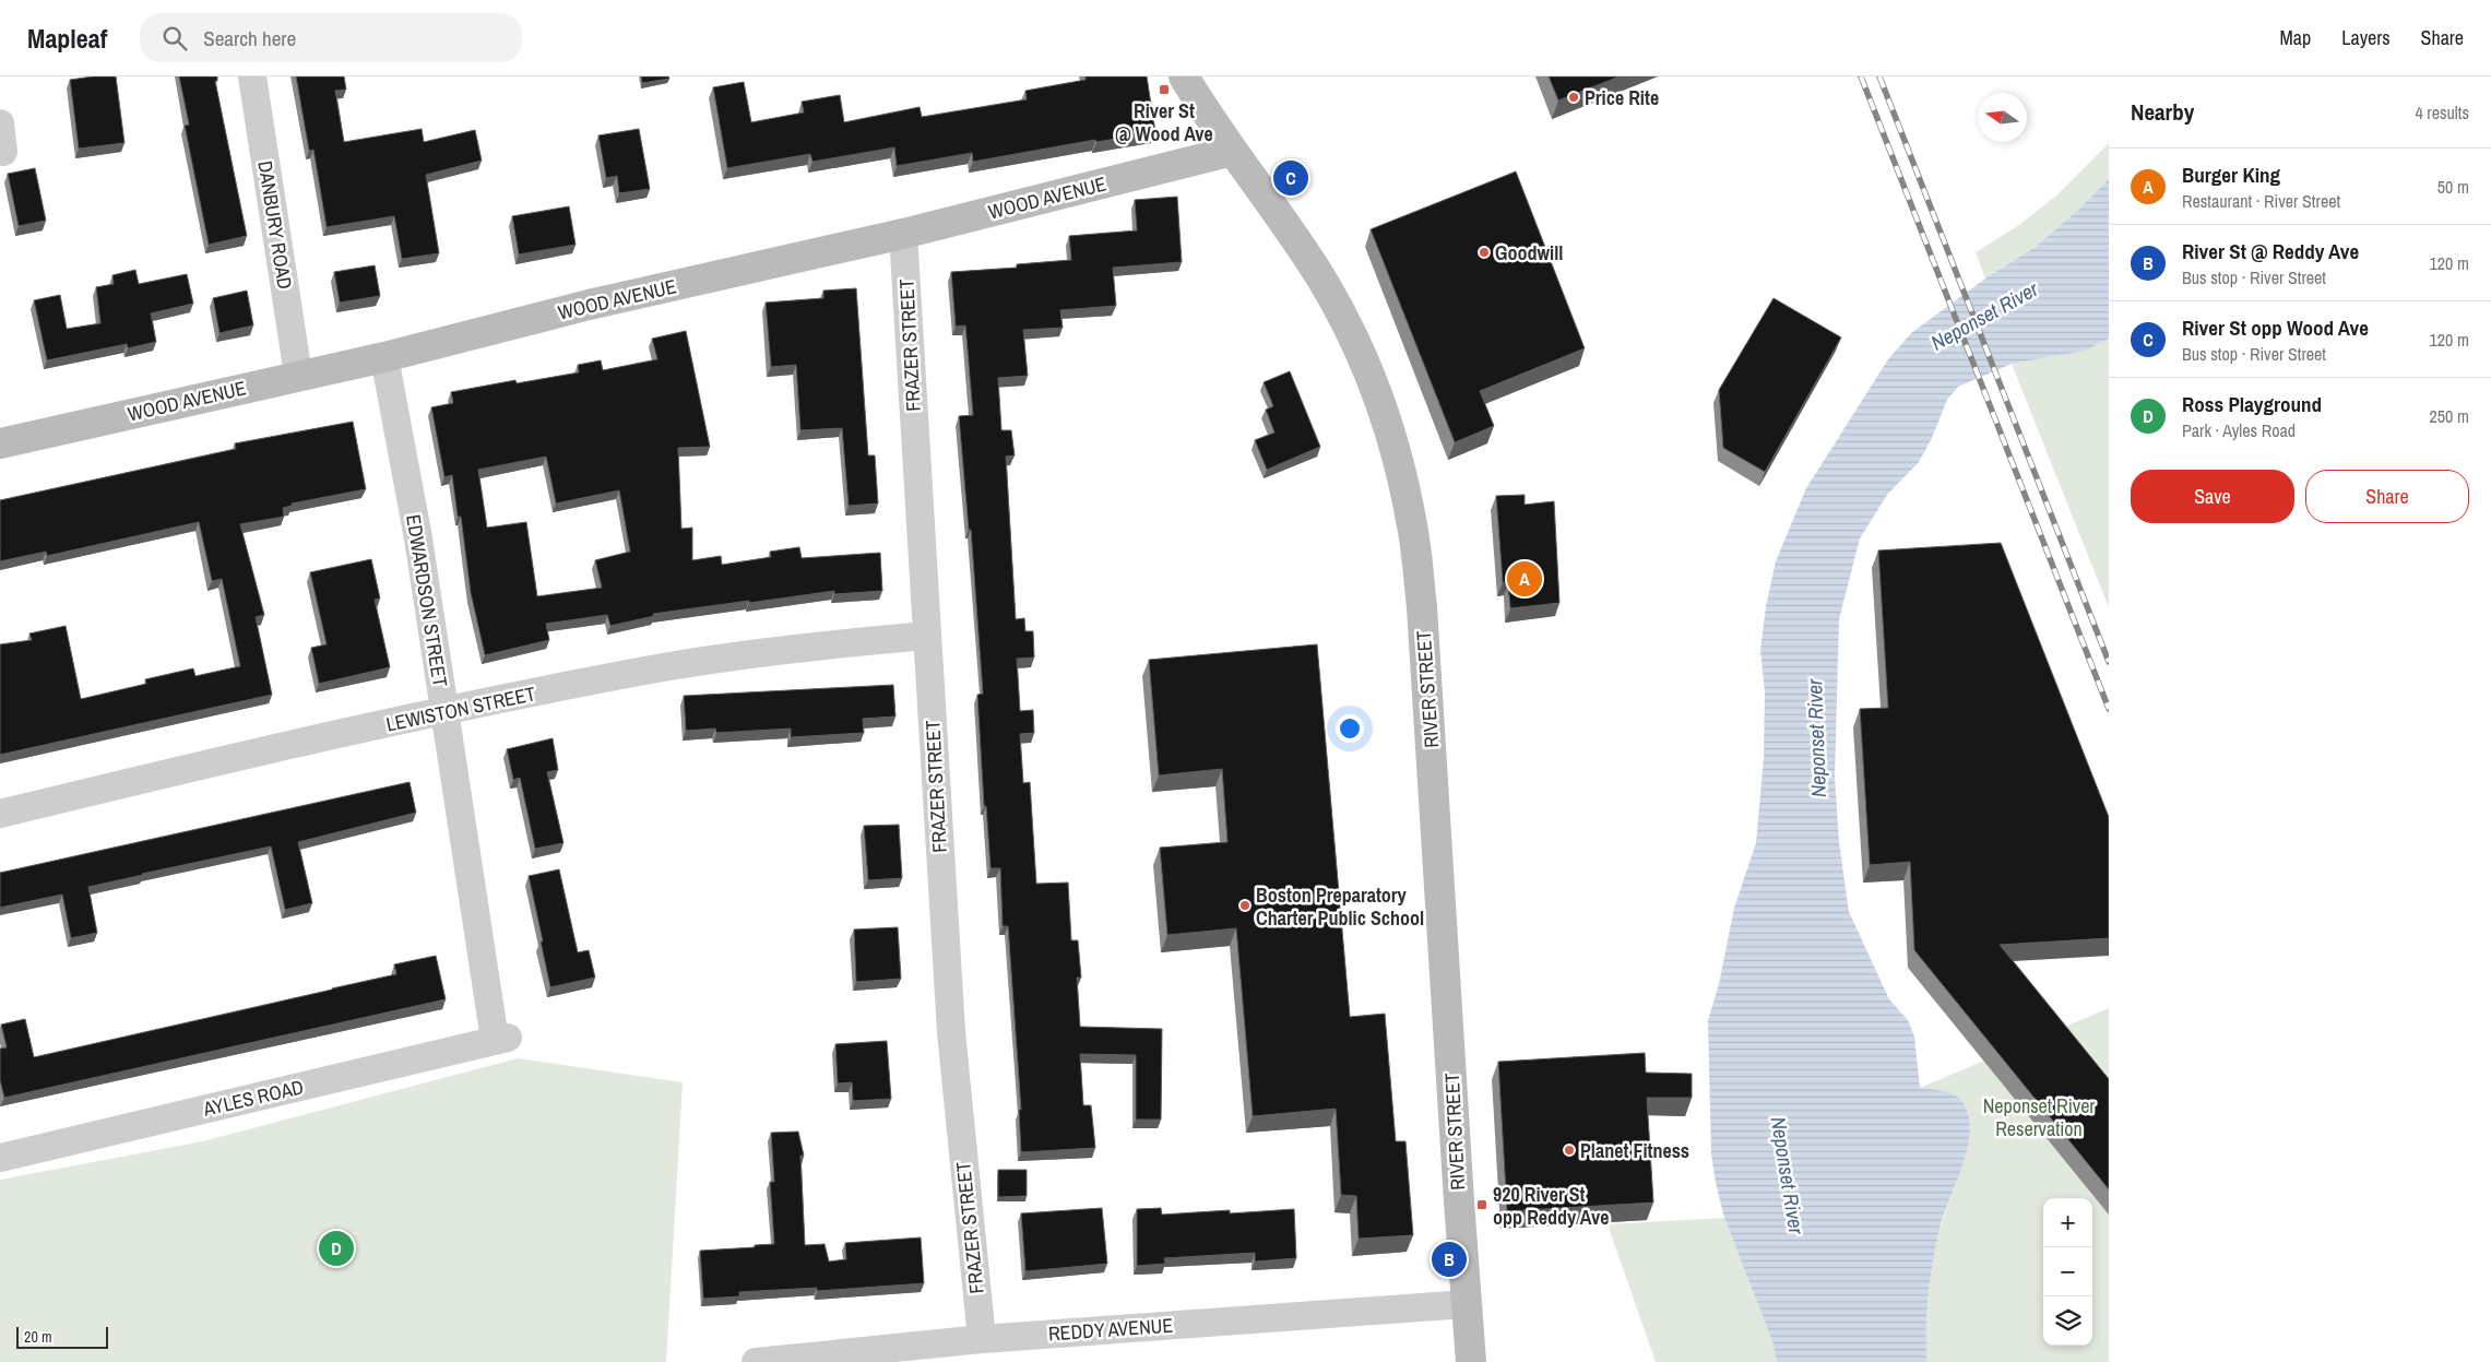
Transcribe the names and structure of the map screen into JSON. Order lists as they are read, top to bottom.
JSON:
{
  "streets": {
    "main road": ["WOOD AVENUE", "RIVER STREET"],
    "street": [
      "DANBURY ROAD",
      "FRAZER STREET",
      "EDWARDSON STREET",
      "LEWISTON STREET",
      "AYLES ROAD",
      "REDDY AVENUE"
    ]
  },
  "crossings": [
    ["WOOD AVENUE", "DANBURY ROAD"],
    ["WOOD AVENUE", "FRAZER STREET"],
    ["WOOD AVENUE", "EDWARDSON STREET"],
    ["WOOD AVENUE", "RIVER STREET"],
    ["FRAZER STREET", "LEWISTON STREET"],
    ["FRAZER STREET", "REDDY AVENUE"],
    ["EDWARDSON STREET", "LEWISTON STREET"],
    ["EDWARDSON STREET", "AYLES ROAD"],
    ["RIVER STREET", "REDDY AVENUE"]
  ],
  "water": ["Neponset River"],
  "parks": ["Neponset River Reservation"],
  "places": {
    "transit": ["River St @ Wood Ave", "920 River St opp Reddy Ave"],
    "other": [
      "Price Rite",
      "Goodwill",
      "Boston Preparatory Charter Public School",
      "Planet Fitness"
    ]
  },
  "scale_bar": "20 m",
  "north": "left",
  "page": {
    "header": "Mapleaf",
    "search": "Search here",
    "nav": ["Map", "Layers", "Share"],
    "heading": ["Nearby", "4 results"],
    "list": [
      {
        "mark": "A",
        "name": "Burger King",
        "note": "Restaurant · River Street",
        "value": "50 m"
      },
      {
        "mark": "B",
        "name": "River St @ Reddy Ave",
        "note": "Bus stop · River Street",
        "value": "120 m"
      },
      {
        "mark": "C",
        "name": "River St opp Wood Ave",
        "note": "Bus stop · River Street",
        "value": "120 m"
      },
      {
        "mark": "D",
        "name": "Ross Playground",
        "note": "Park · Ayles Road",
        "value": "250 m"
      }
    ],
    "pins": [
      "C",
      "A",
      "D",
      "B"
    ],
    "buttons": ["Save", "Share"],
    "map_buttons": ["+", "−"],
    "scale": "20 m"
  }
}
